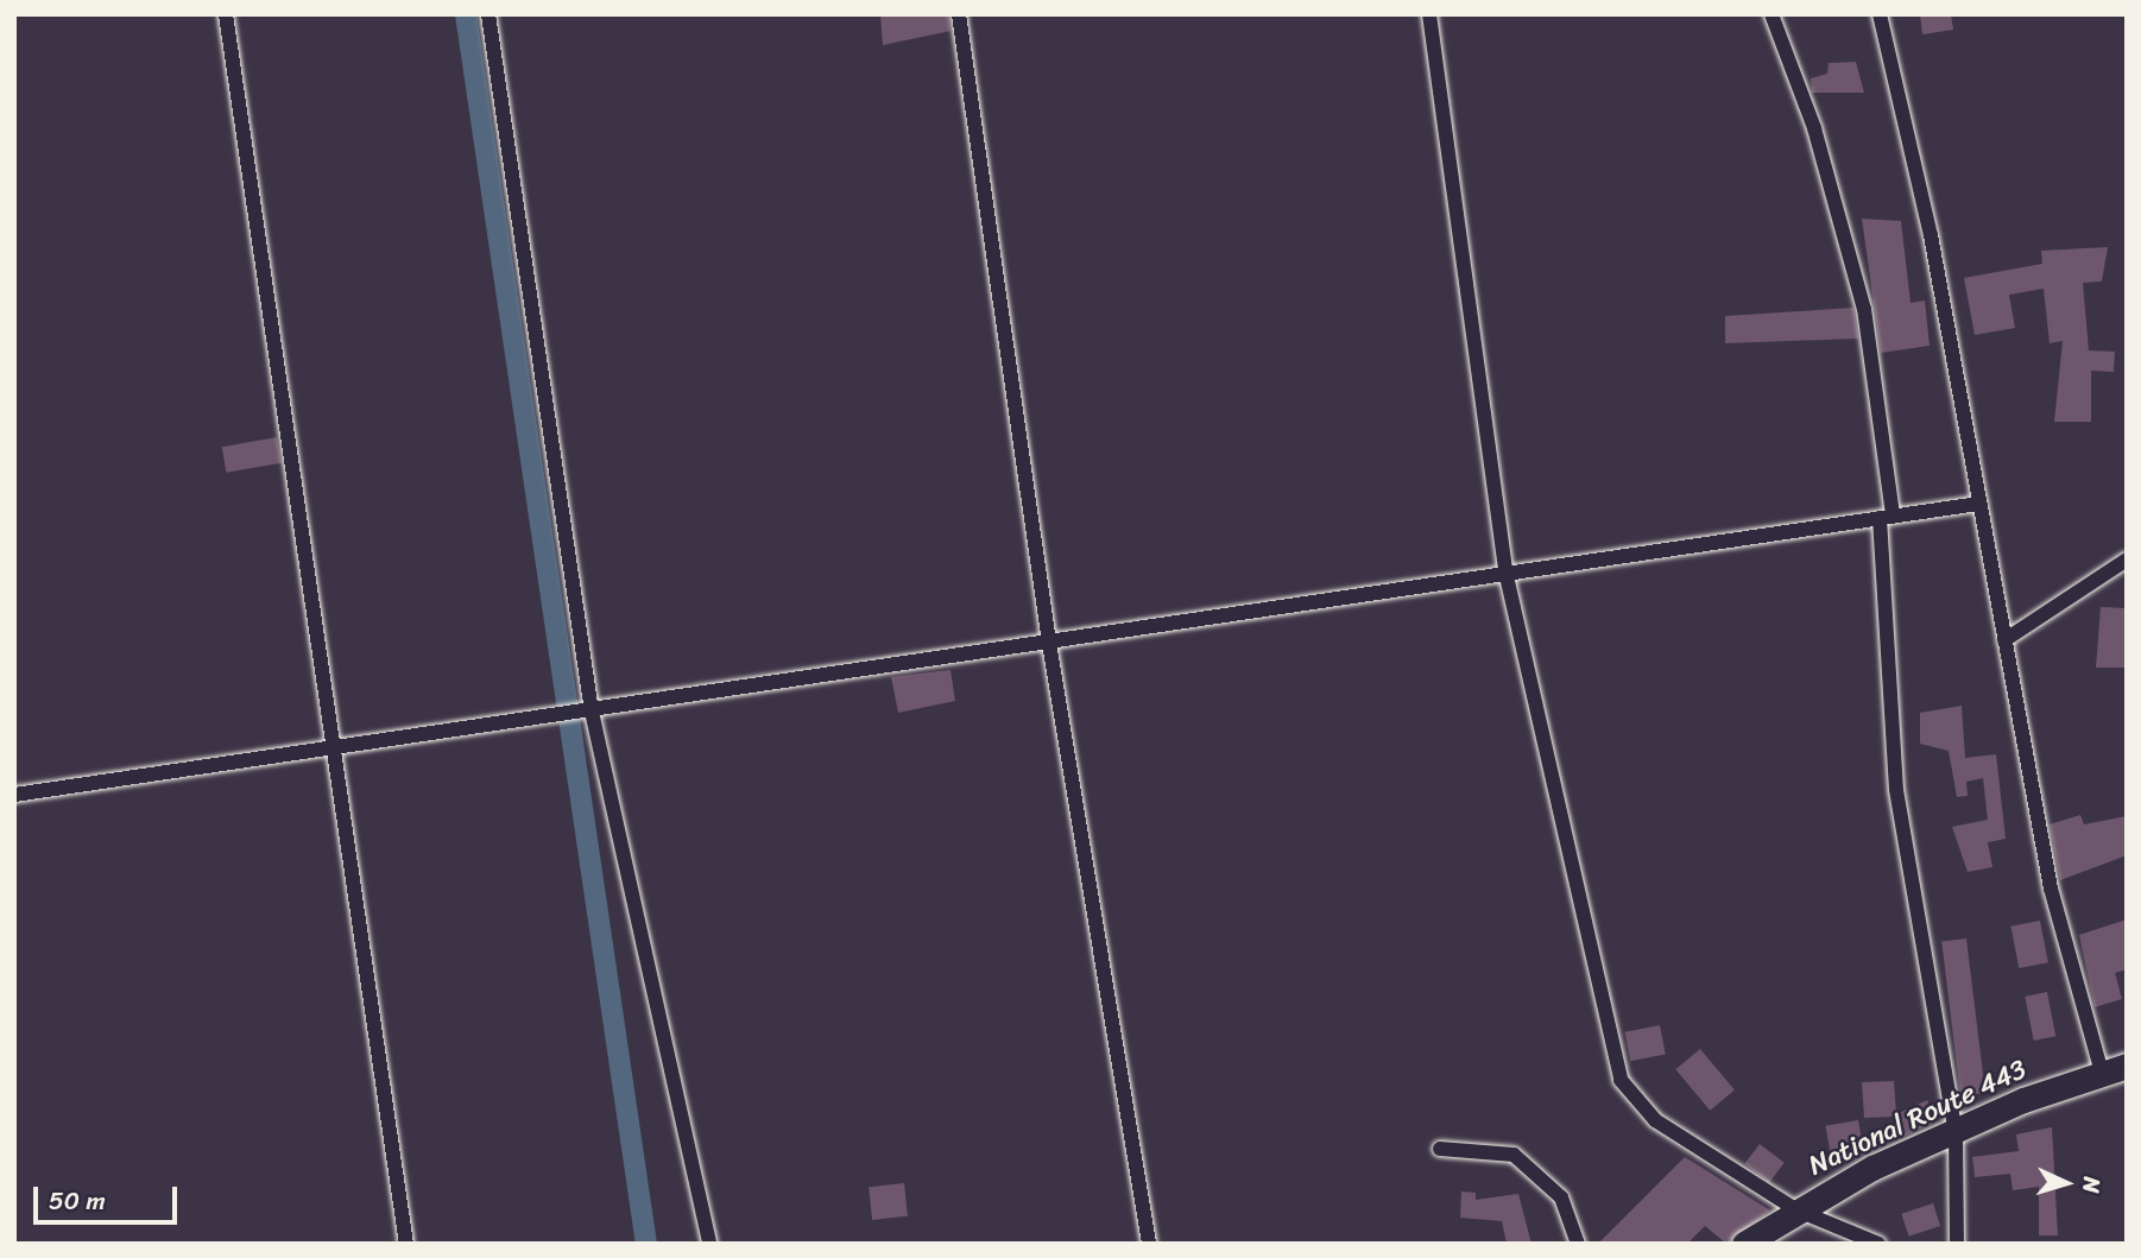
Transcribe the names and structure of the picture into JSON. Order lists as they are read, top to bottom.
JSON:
{
  "streets": {
    "highway": ["National Route 443"]
  },
  "scale_bar": "50 m",
  "north": "right"
}
